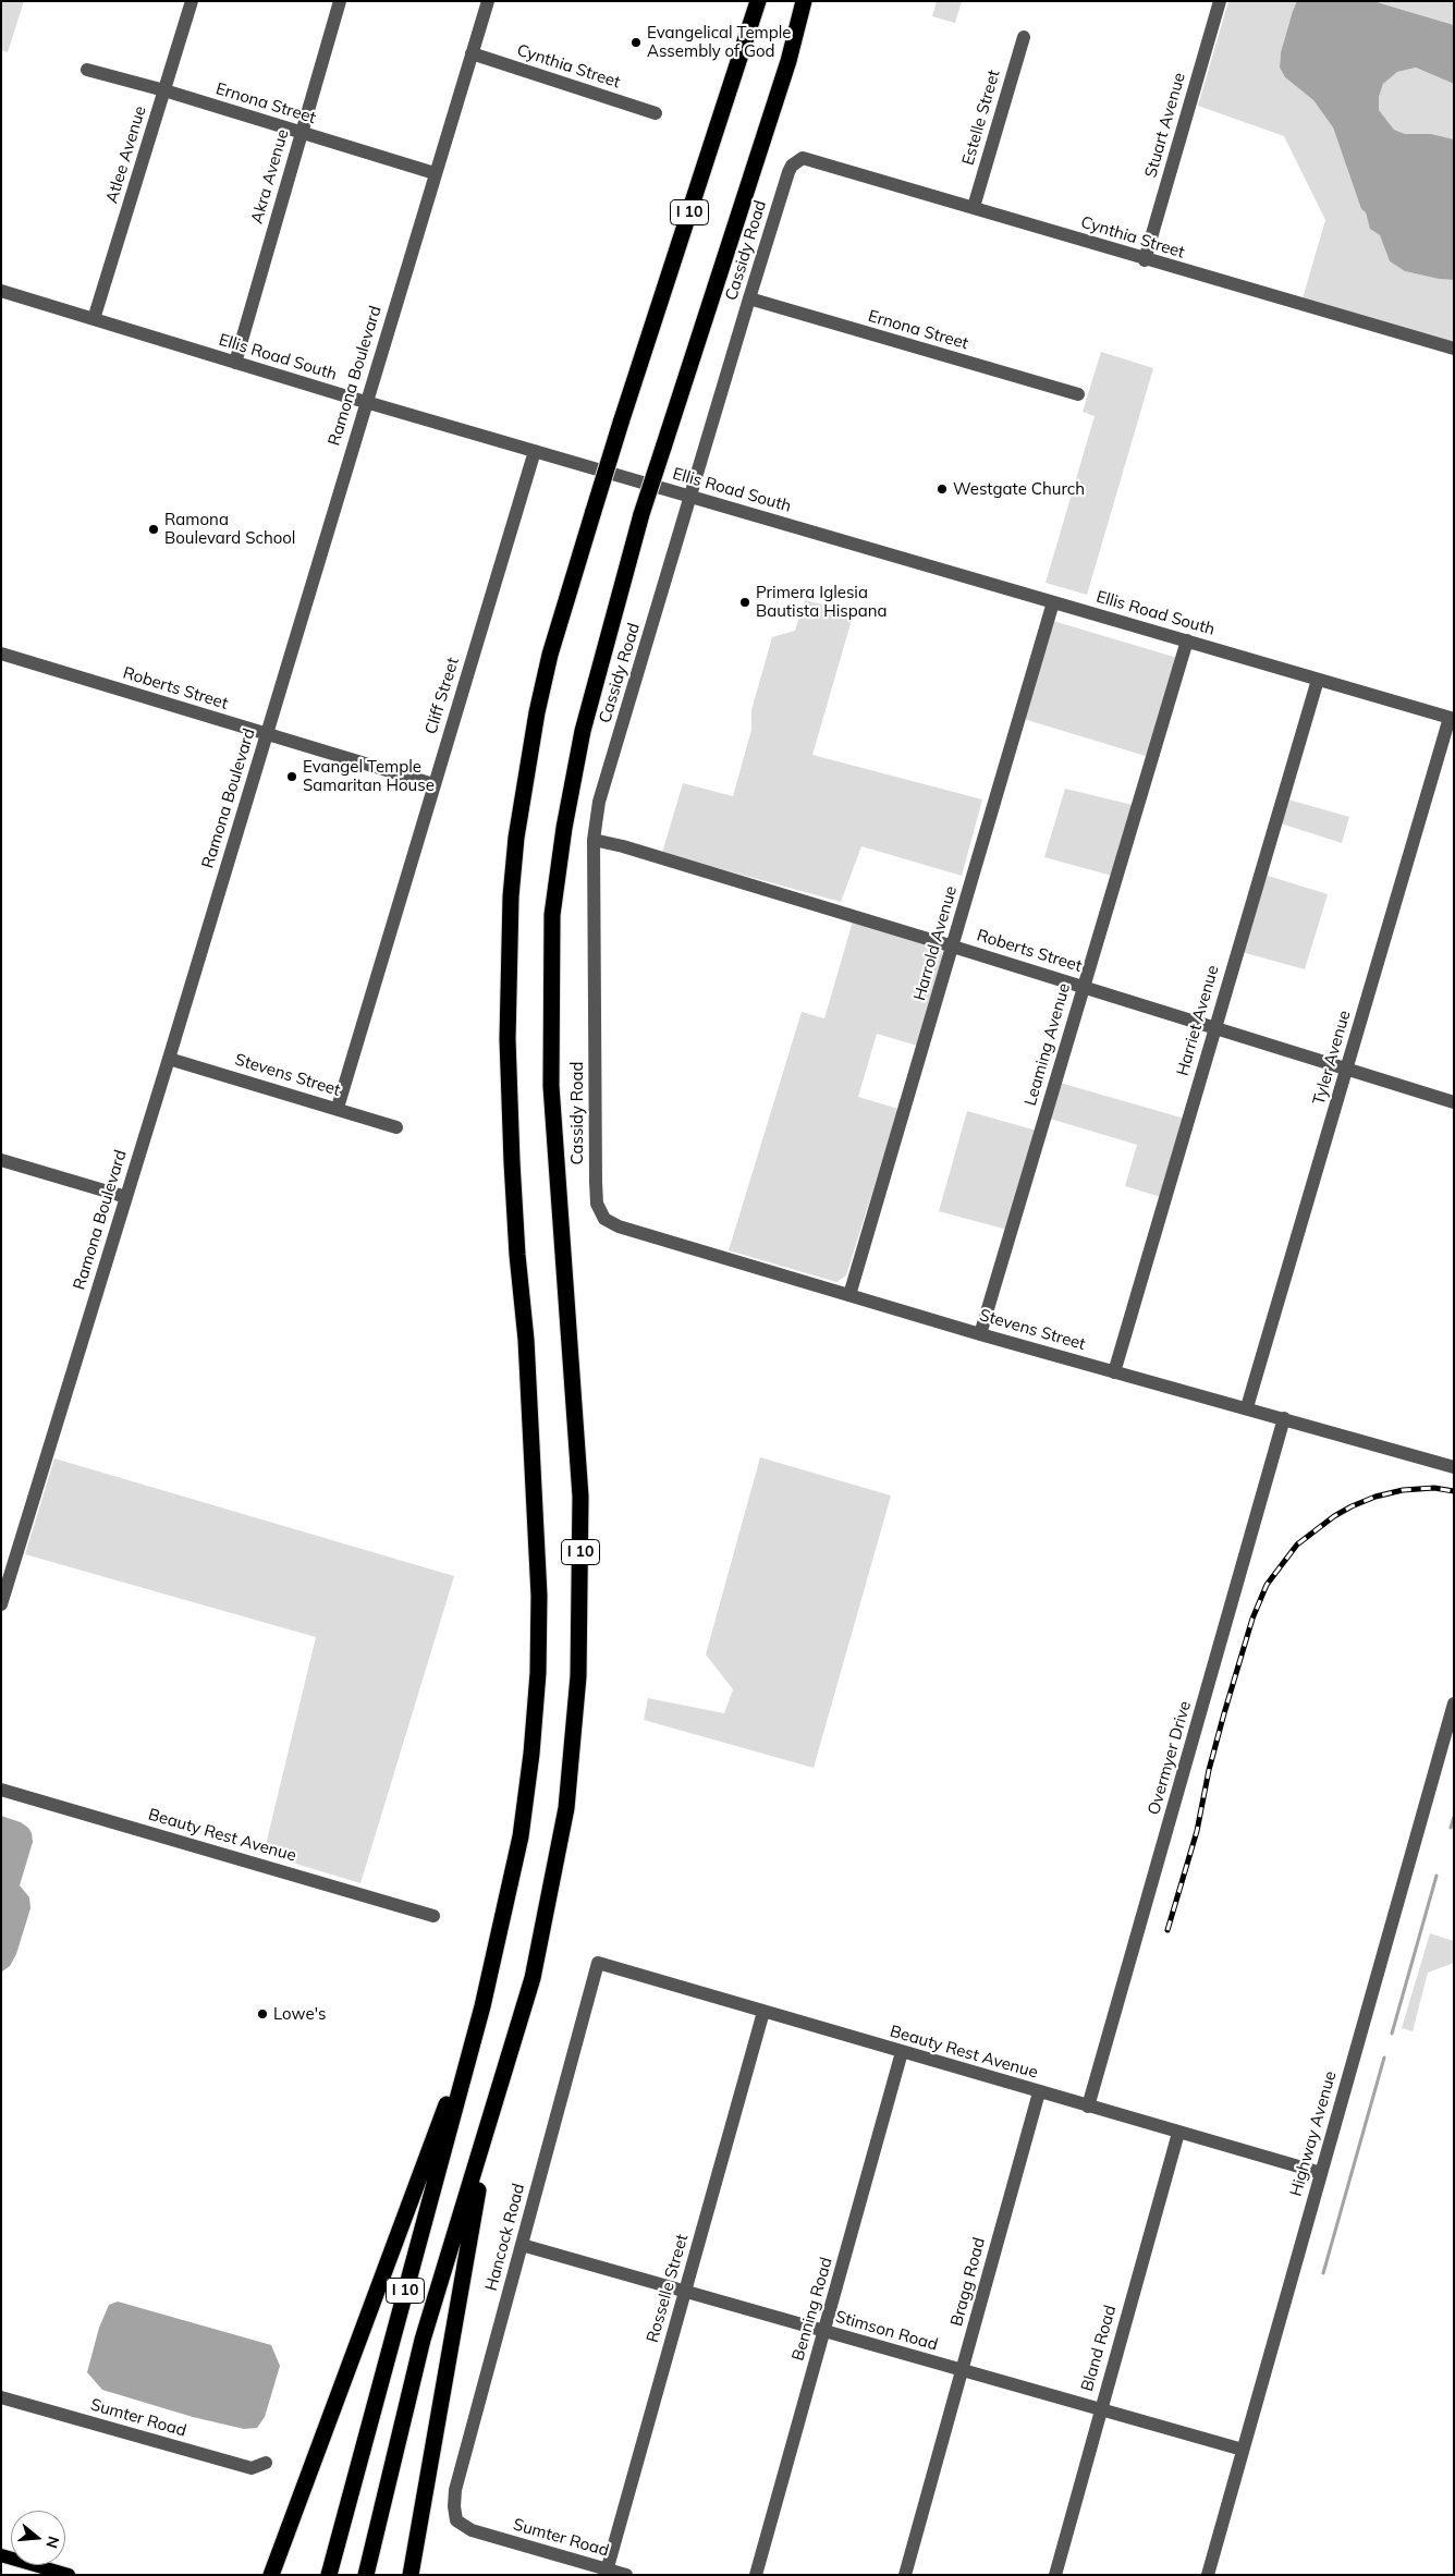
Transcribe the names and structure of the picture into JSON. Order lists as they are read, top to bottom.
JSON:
{
  "streets": {
    "highway": ["I 10"],
    "street": [
      "Cynthia Street",
      "Ernona Street",
      "Estelle Street",
      "Stuart Avenue",
      "Atlee Avenue",
      "Akra Avenue",
      "Cassidy Road",
      "Ellis Road South",
      "Ramona Boulevard",
      "Roberts Street",
      "Cliff Street",
      "Harrold Avenue",
      "Harriet Avenue",
      "Leaming Avenue",
      "Tyler Avenue",
      "Stevens Street",
      "Overmyer Drive",
      "Beauty Rest Avenue",
      "Highway Avenue",
      "Hancock Road",
      "Bragg Road",
      "Rosselle Street",
      "Benning Road",
      "Stimson Road",
      "Bland Road",
      "Sumter Road"
    ]
  },
  "crossings": [
    ["Cynthia Street", "Estelle Street"],
    ["Cynthia Street", "Stuart Avenue"],
    ["Cynthia Street", "Cassidy Road"],
    ["Cynthia Street", "Ramona Boulevard"],
    ["Ernona Street", "Atlee Avenue"],
    ["Ernona Street", "Akra Avenue"],
    ["Ernona Street", "Cassidy Road"],
    ["Ernona Street", "Ramona Boulevard"],
    ["Atlee Avenue", "Ellis Road South"],
    ["Akra Avenue", "Ellis Road South"],
    ["Cassidy Road", "Ellis Road South"],
    ["Cassidy Road", "Roberts Street"],
    ["Cassidy Road", "Stevens Street"],
    ["Ellis Road South", "Ramona Boulevard"],
    ["Ellis Road South", "Cliff Street"],
    ["Ellis Road South", "Harrold Avenue"],
    ["Ellis Road South", "Harriet Avenue"],
    ["Ellis Road South", "Leaming Avenue"],
    ["Ellis Road South", "Tyler Avenue"],
    ["Ramona Boulevard", "Roberts Street"],
    ["Ramona Boulevard", "Stevens Street"],
    ["Roberts Street", "Cliff Street"],
    ["Roberts Street", "Harrold Avenue"],
    ["Roberts Street", "Harriet Avenue"],
    ["Roberts Street", "Leaming Avenue"],
    ["Roberts Street", "Tyler Avenue"],
    ["Cliff Street", "Stevens Street"],
    ["Harrold Avenue", "Stevens Street"],
    ["Harriet Avenue", "Stevens Street"],
    ["Leaming Avenue", "Stevens Street"],
    ["Tyler Avenue", "Stevens Street"],
    ["Stevens Street", "Overmyer Drive"],
    ["Overmyer Drive", "Beauty Rest Avenue"],
    ["Beauty Rest Avenue", "Highway Avenue"],
    ["Beauty Rest Avenue", "Hancock Road"],
    ["Beauty Rest Avenue", "Bragg Road"],
    ["Beauty Rest Avenue", "Rosselle Street"],
    ["Beauty Rest Avenue", "Benning Road"],
    ["Beauty Rest Avenue", "Bland Road"],
    ["Highway Avenue", "Stimson Road"],
    ["Hancock Road", "Stimson Road"],
    ["Hancock Road", "Sumter Road"],
    ["Bragg Road", "Stimson Road"],
    ["Rosselle Street", "Stimson Road"],
    ["Rosselle Street", "Sumter Road"],
    ["Benning Road", "Stimson Road"],
    ["Stimson Road", "Bland Road"]
  ],
  "places": [
    "Evangelical Temple Assembly of God",
    "Westgate Church",
    "Ramona Boulevard School",
    "Primera Iglesia Bautista Hispana",
    "Evangel Temple Samaritan House",
    "Lowe's"
  ],
  "north": "right"
}
